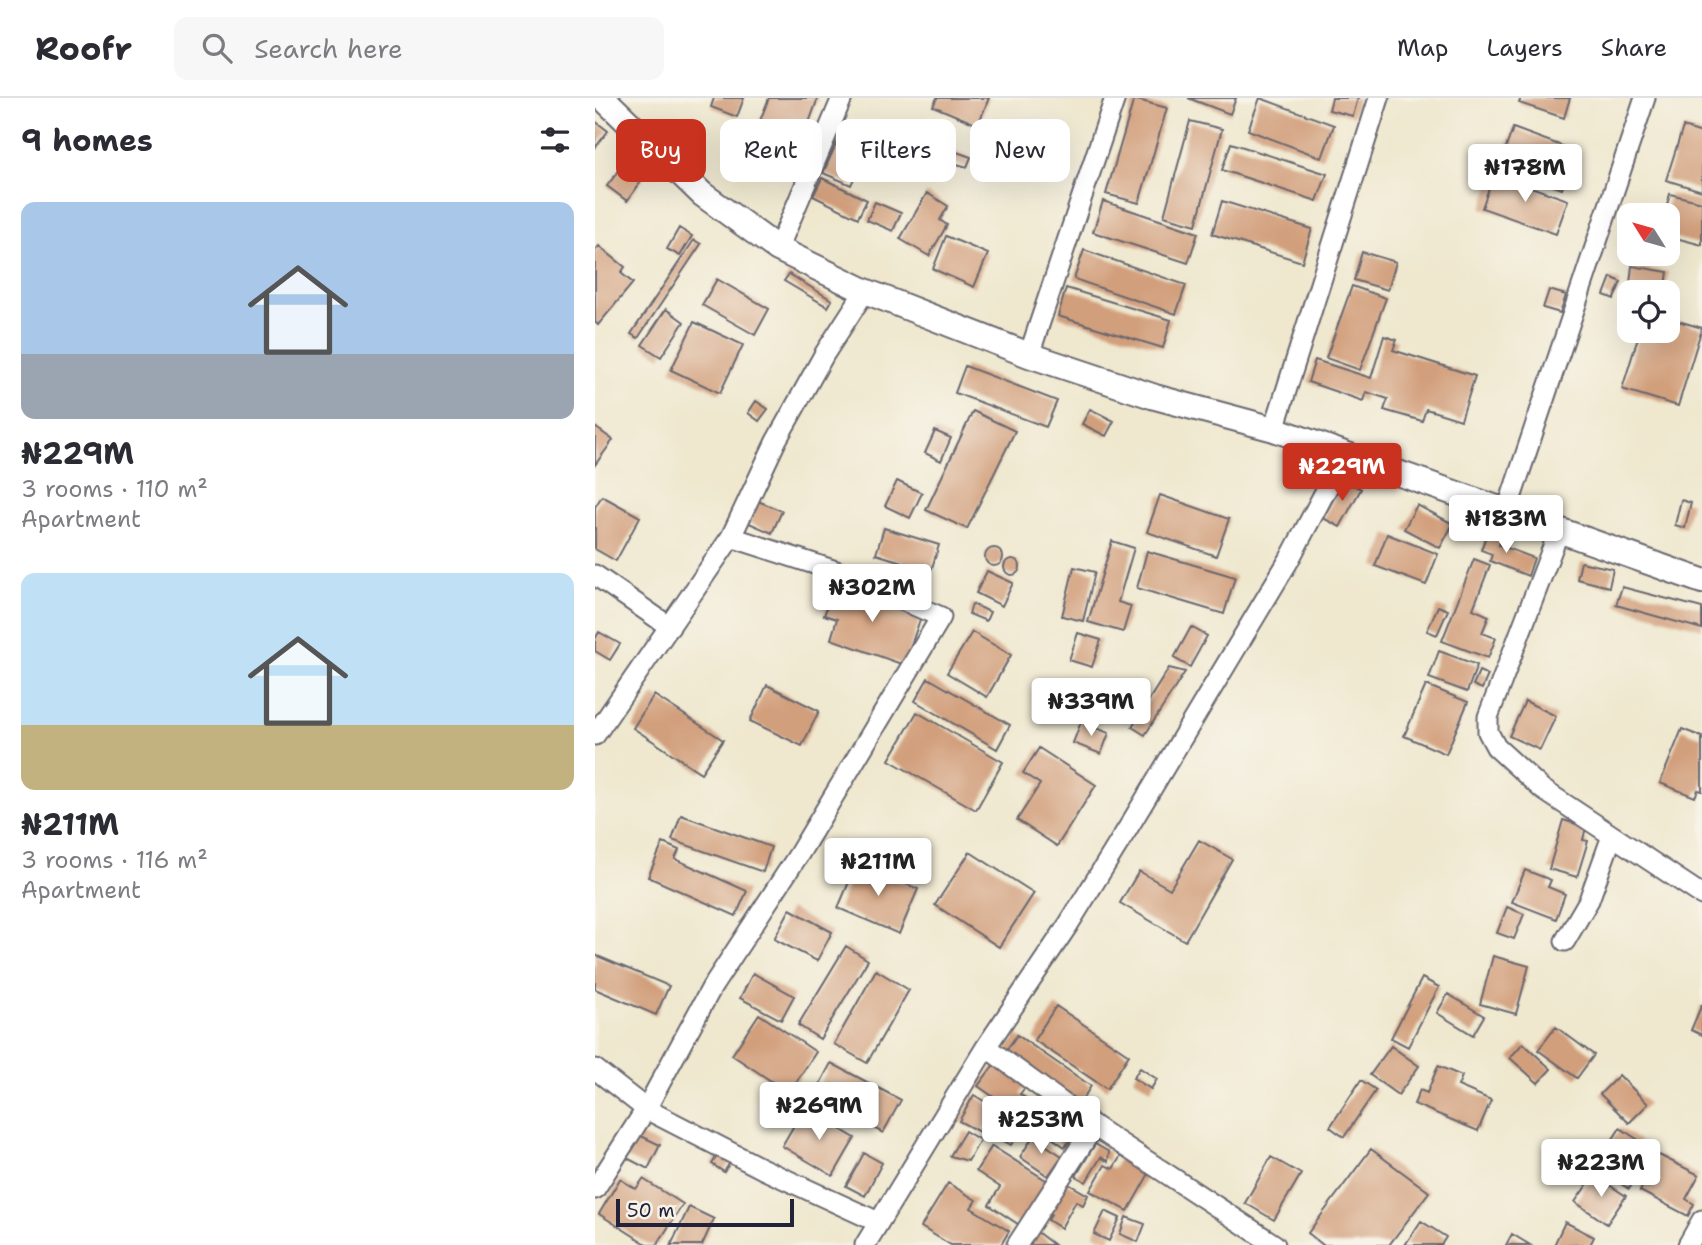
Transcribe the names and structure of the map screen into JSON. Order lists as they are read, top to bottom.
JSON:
{
  "scale_bar": "50 m",
  "north": "top left",
  "page": {
    "header": "Roofr",
    "search": "Search here",
    "nav": ["Map", "Layers", "Share"],
    "heading": "9 homes",
    "chip": [
      "Buy",
      "Rent",
      "Filters",
      "New"
    ],
    "price": [
      "₦178M",
      "₦229M",
      "₦183M",
      "₦302M",
      "₦339M",
      "₦211M",
      "₦269M",
      "₦253M",
      "₦223M"
    ],
    "list": [
      {
        "name": "₦229M",
        "note": "3 rooms · 110 m² · Apartment"
      },
      {
        "name": "₦211M",
        "note": "3 rooms · 116 m² · Apartment"
      }
    ],
    "scale": "50 m"
  }
}
